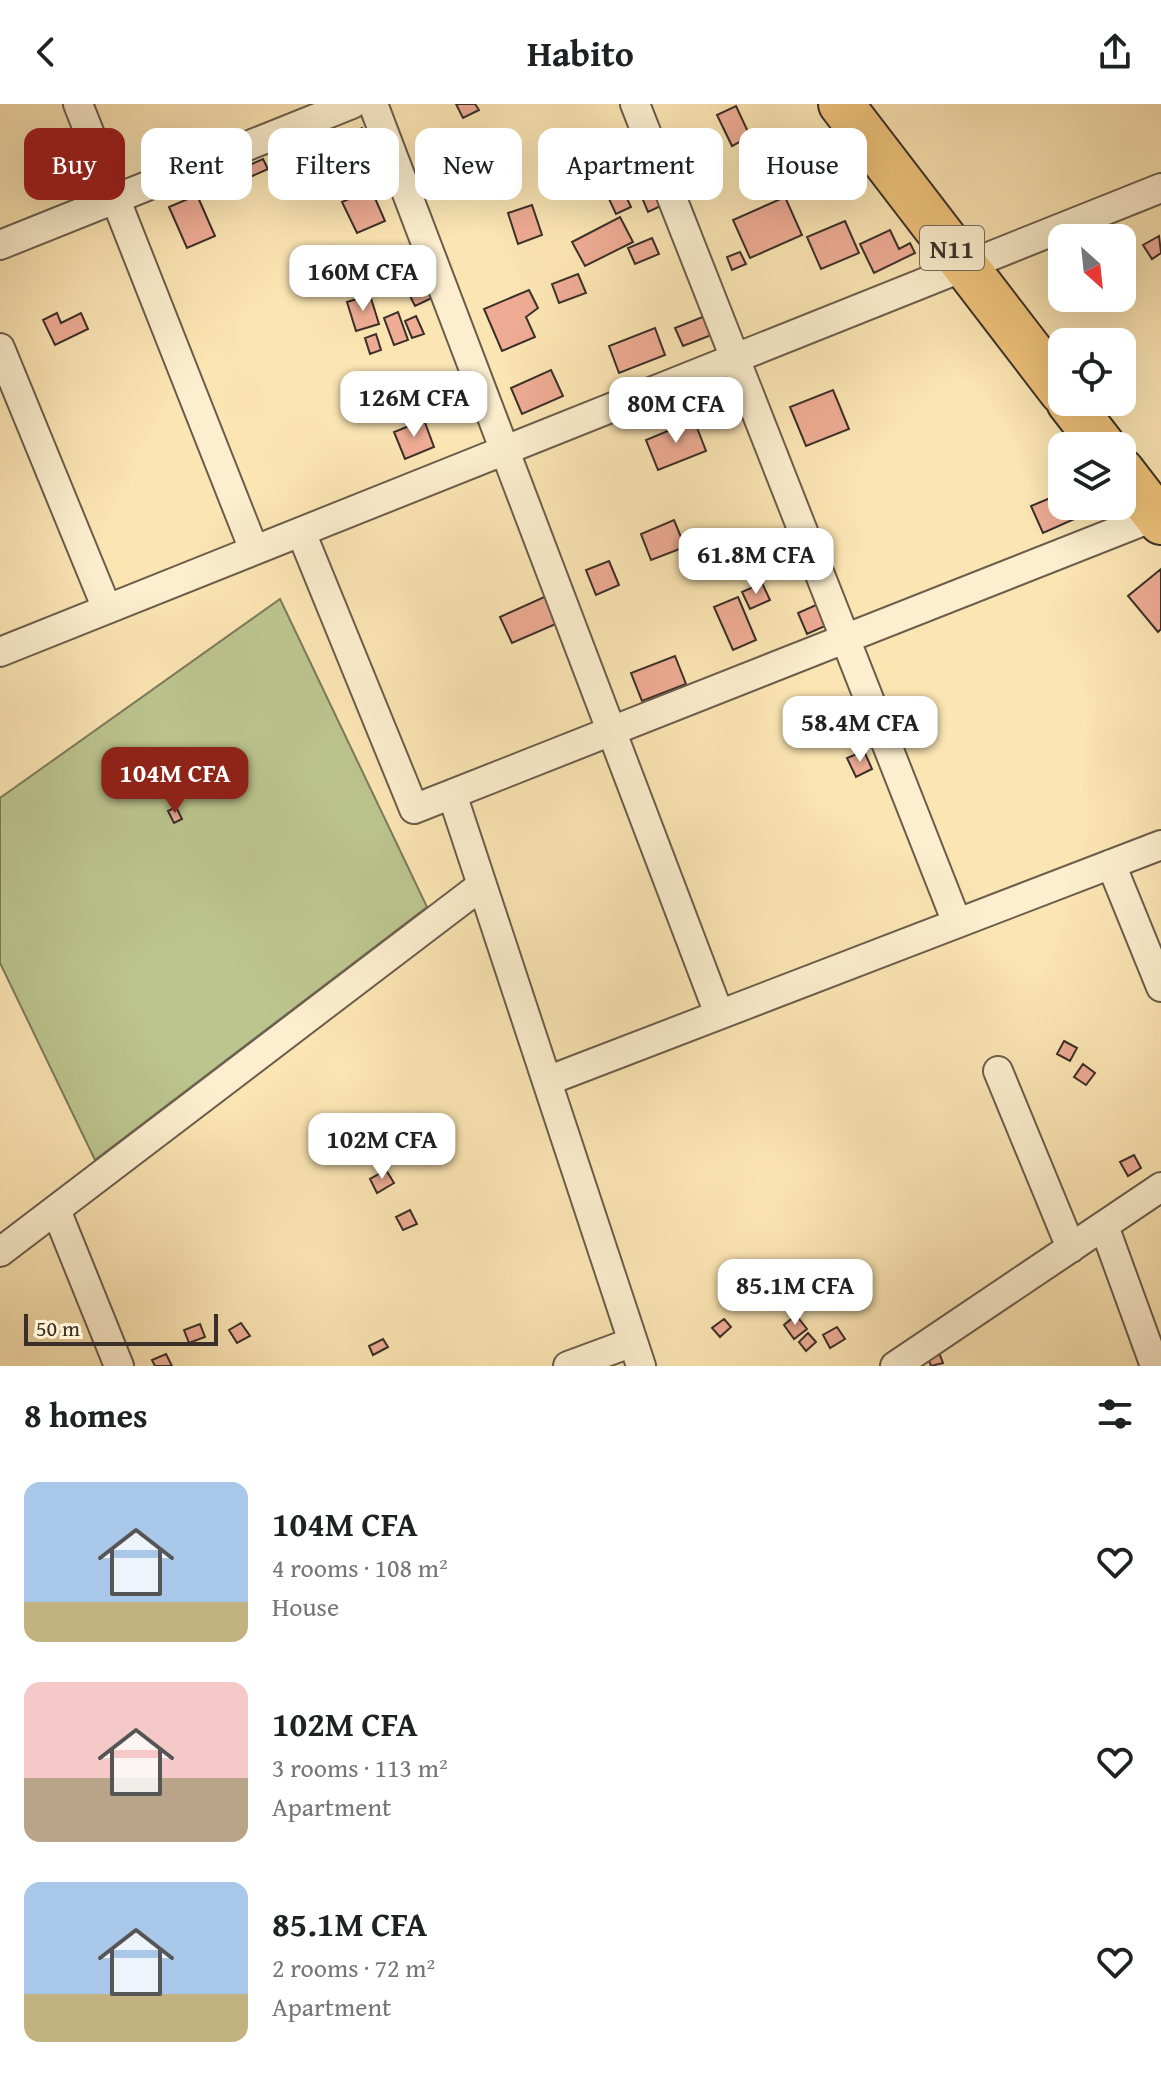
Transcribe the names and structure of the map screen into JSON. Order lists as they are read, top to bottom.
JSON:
{
  "streets": {
    "main road": ["N11"]
  },
  "scale_bar": "50 m",
  "north": "bottom right",
  "page": {
    "header": "Habito",
    "chip": [
      "Buy",
      "Rent",
      "Filters",
      "New",
      "Apartment",
      "House"
    ],
    "price": [
      "160M CFA",
      "126M CFA",
      "80M CFA",
      "61.8M CFA",
      "58.4M CFA",
      "104M CFA",
      "102M CFA",
      "85.1M CFA"
    ],
    "scale": "50 m",
    "heading": "8 homes",
    "list": [
      {
        "name": "104M CFA",
        "note": "4 rooms · 108 m² · House"
      },
      {
        "name": "102M CFA",
        "note": "3 rooms · 113 m² · Apartment"
      },
      {
        "name": "85.1M CFA",
        "note": "2 rooms · 72 m² · Apartment"
      }
    ]
  }
}
